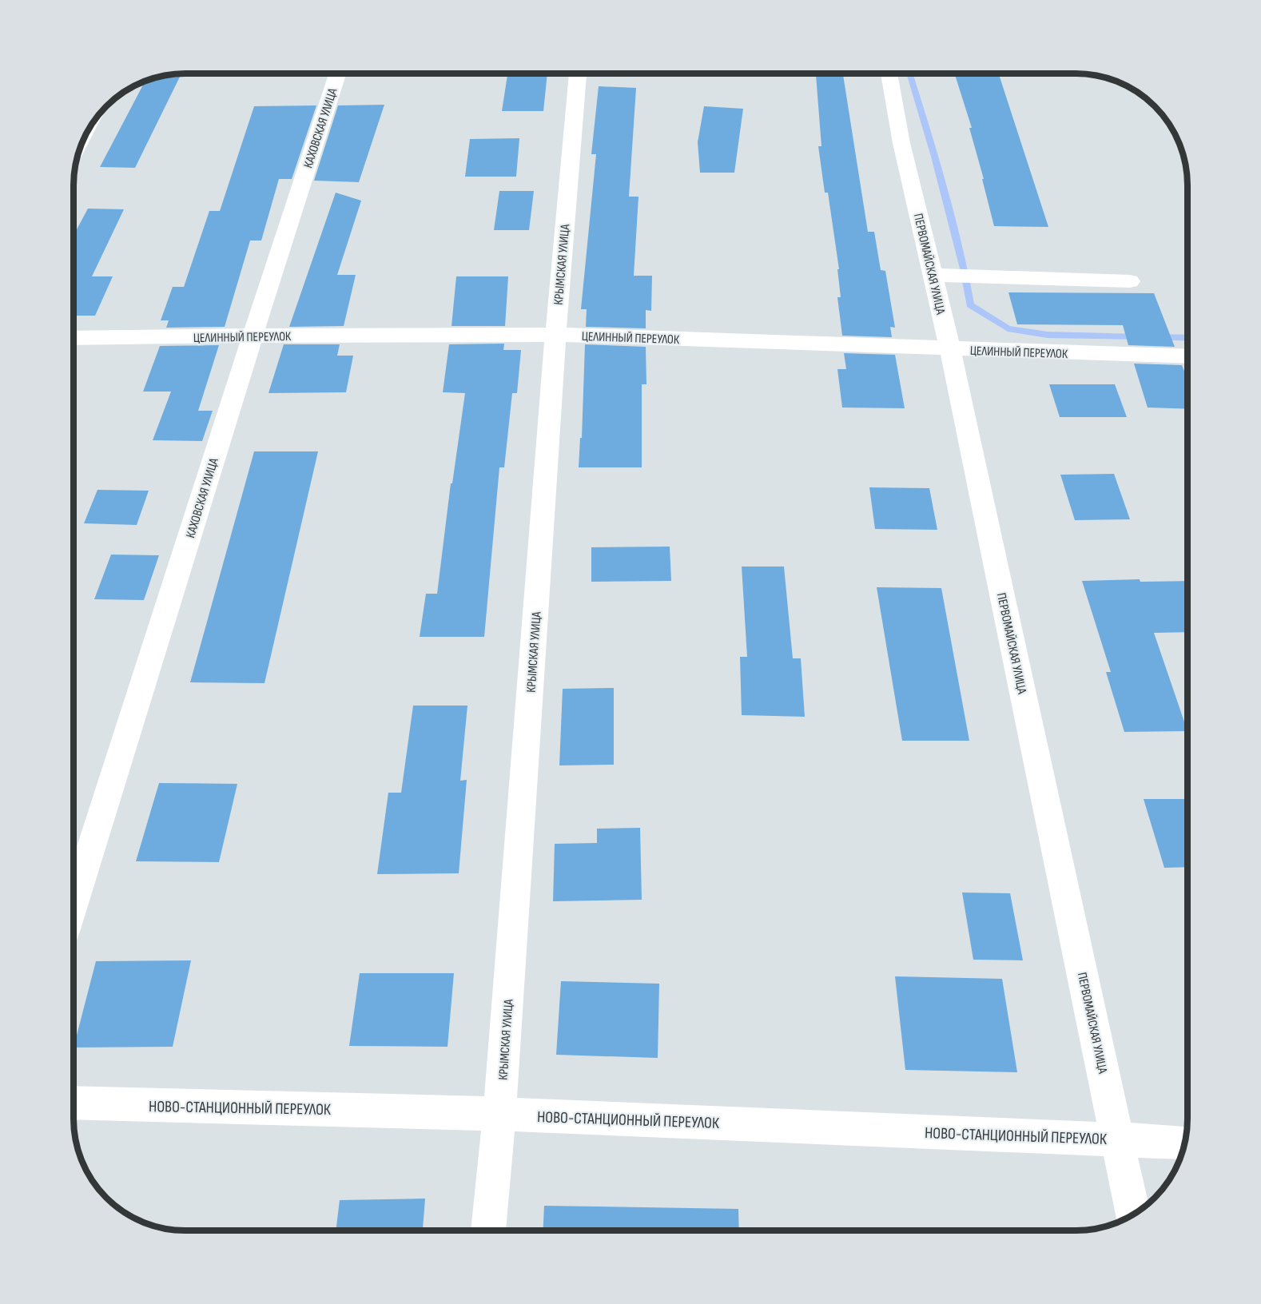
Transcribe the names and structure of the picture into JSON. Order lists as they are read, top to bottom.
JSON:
{
  "streets": {
    "street": [
      "КАХОВСКАЯ УЛИЦА",
      "ПЕРВОМАЙСКАЯ УЛИЦА",
      "КРЫМСКАЯ УЛИЦА",
      "ЦЕЛИННЫЙ ПЕРЕУЛОК",
      "НОВО-СТАНЦИОННЫЙ ПЕРЕУЛОК"
    ]
  },
  "crossings": [
    ["КАХОВСКАЯ УЛИЦА", "ЦЕЛИННЫЙ ПЕРЕУЛОК"],
    ["ПЕРВОМАЙСКАЯ УЛИЦА", "ЦЕЛИННЫЙ ПЕРЕУЛОК"],
    ["ПЕРВОМАЙСКАЯ УЛИЦА", "НОВО-СТАНЦИОННЫЙ ПЕРЕУЛОК"],
    ["КРЫМСКАЯ УЛИЦА", "ЦЕЛИННЫЙ ПЕРЕУЛОК"],
    ["КРЫМСКАЯ УЛИЦА", "НОВО-СТАНЦИОННЫЙ ПЕРЕУЛОК"]
  ]
}
